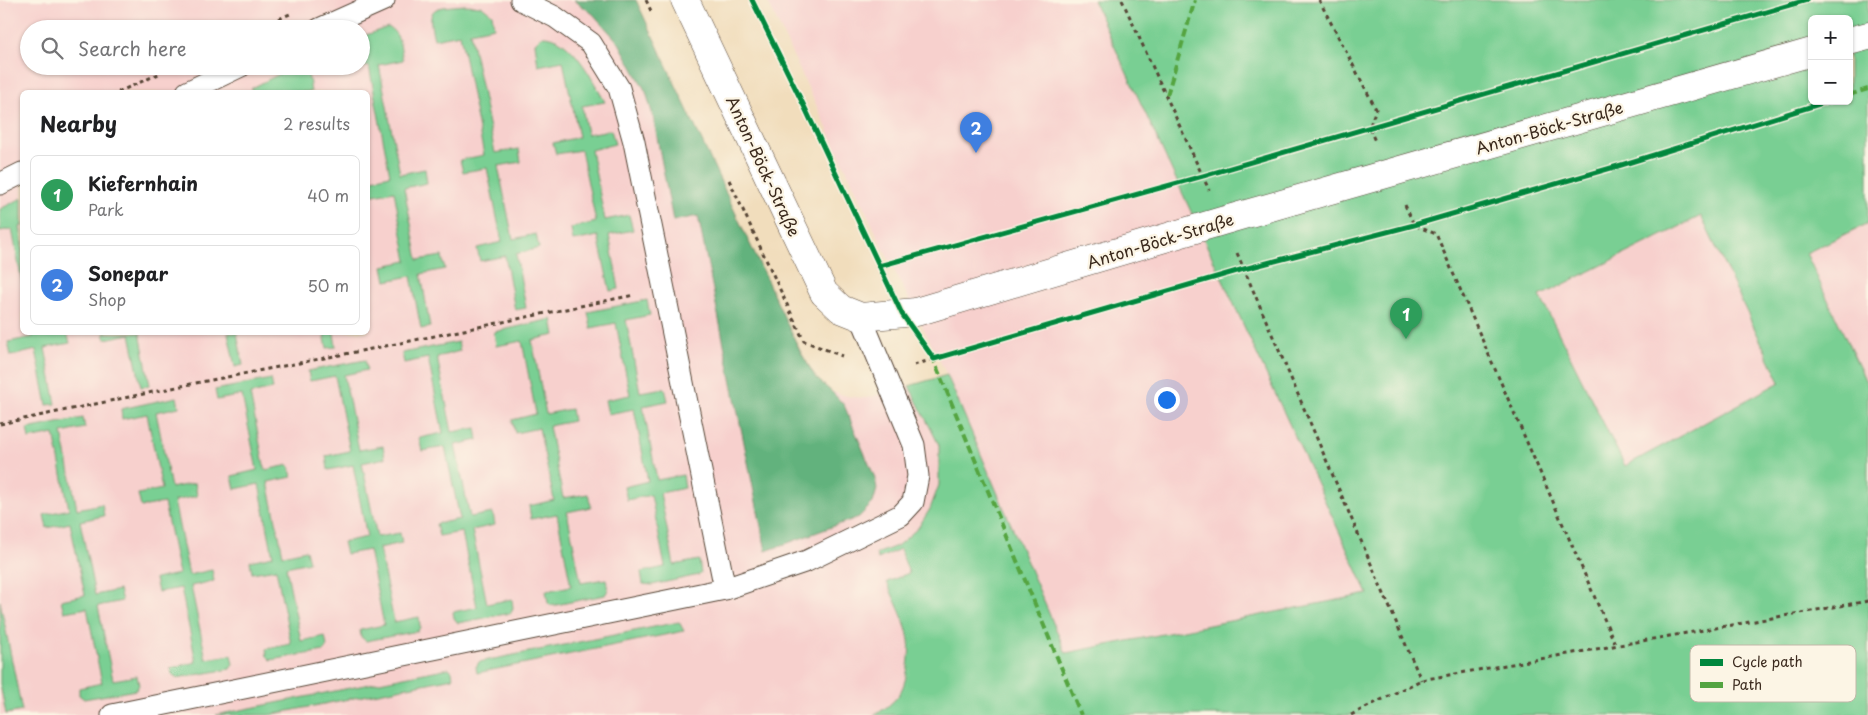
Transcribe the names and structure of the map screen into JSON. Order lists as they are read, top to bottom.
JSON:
{
  "streets": {
    "street": ["Anton-Böck-Straße"]
  },
  "legend": ["Cycle path", "Path"],
  "page": {
    "map_buttons": ["+", "−"],
    "search": "Search here",
    "heading": ["Nearby", "2 results"],
    "pins": ["2", "1"],
    "list": [
      {
        "mark": "1",
        "name": "Kiefernhain",
        "note": "Park",
        "value": "40 m"
      },
      {
        "mark": "2",
        "name": "Sonepar",
        "note": "Shop",
        "value": "50 m"
      }
    ]
  }
}
